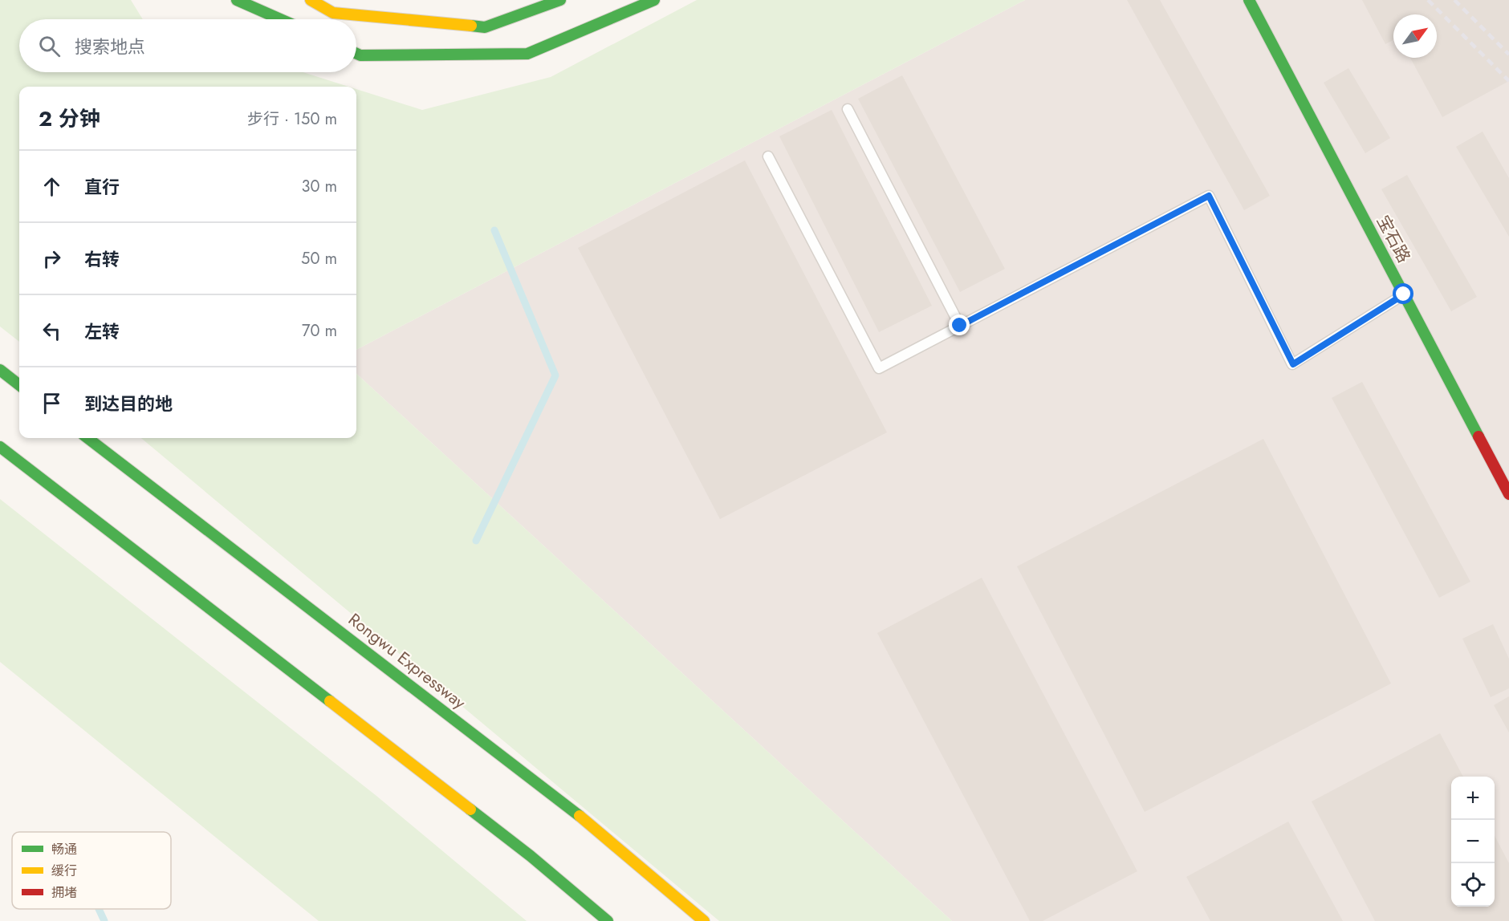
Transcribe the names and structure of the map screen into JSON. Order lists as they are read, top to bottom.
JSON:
{
  "streets": {
    "main road": ["宝石路", "Rongwu Expressway"]
  },
  "legend": ["畅通", "缓行", "拥堵"],
  "north": "top right",
  "page": {
    "search": "搜索地点",
    "heading": ["2 分钟", "步行 · 150 m"],
    "list": [
      ["直行", "30 m"],
      ["右转", "50 m"],
      ["左转", "70 m"],
      "到达目的地"
    ],
    "map_buttons": ["+", "−"]
  }
}
